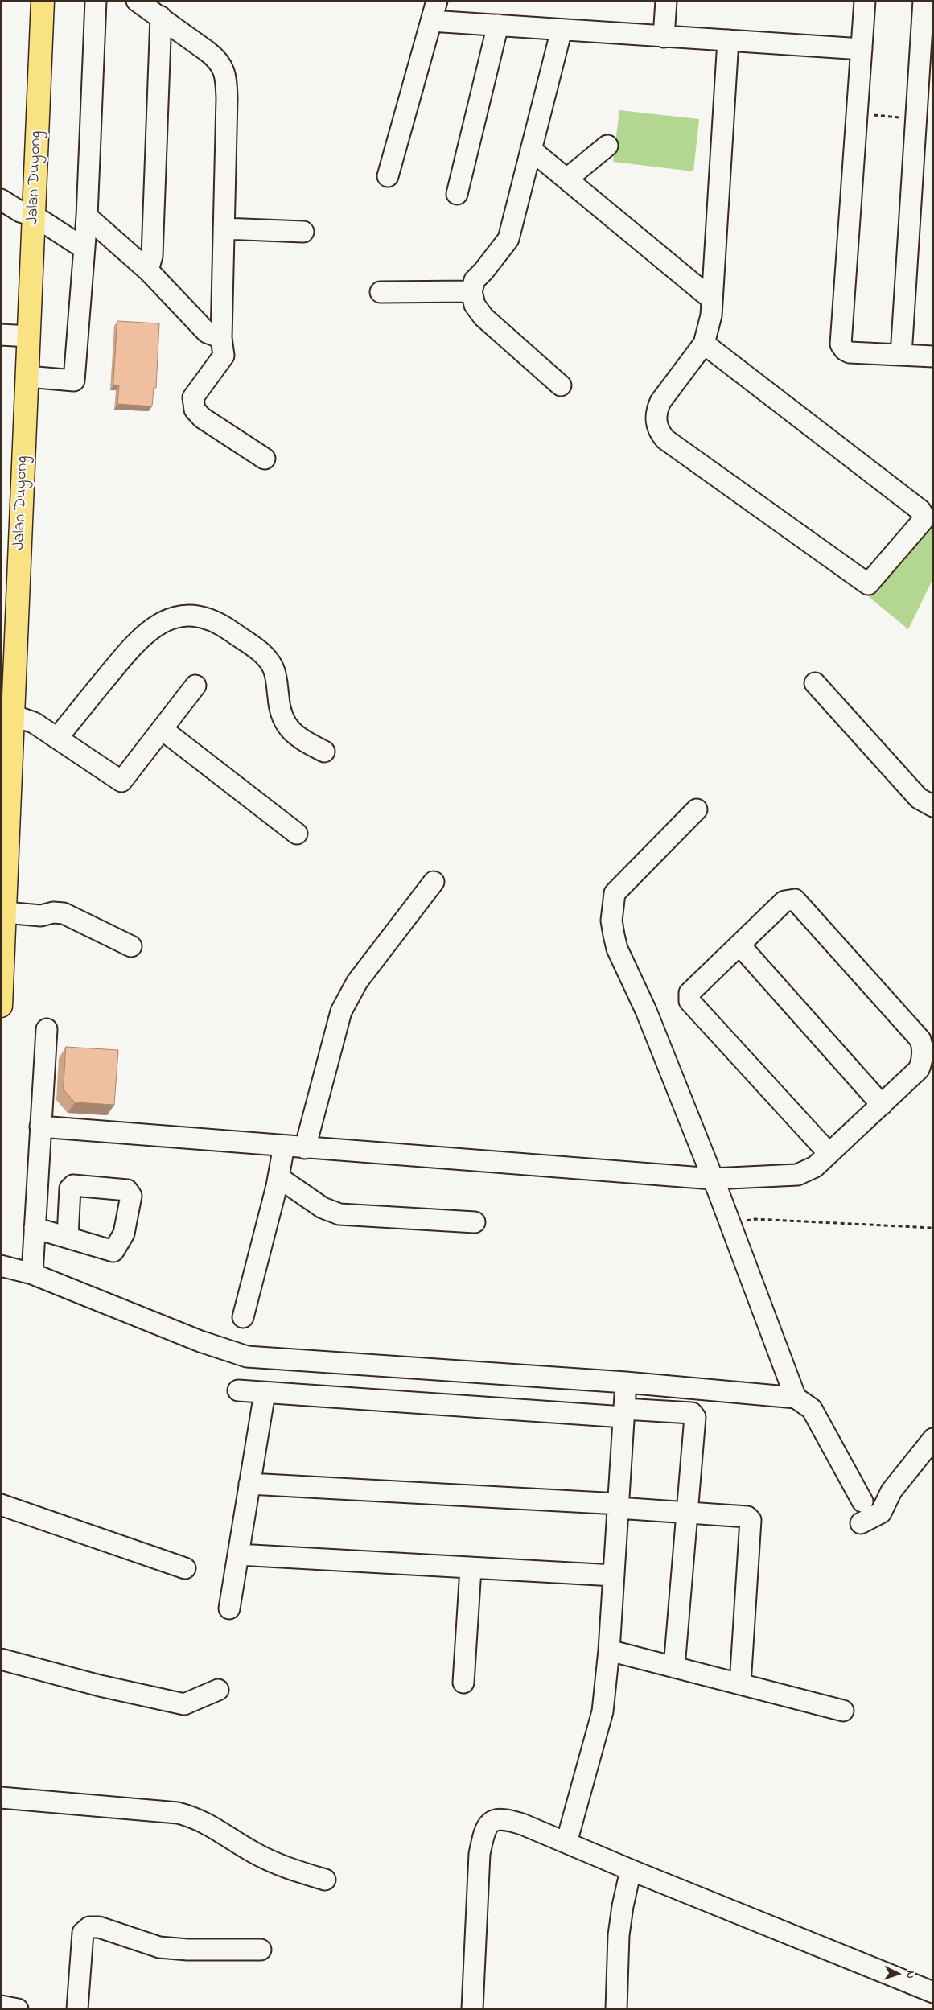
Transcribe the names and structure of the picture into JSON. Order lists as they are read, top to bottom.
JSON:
{
  "streets": {
    "main road": ["Jalan Duyong"]
  },
  "north": "right"
}
